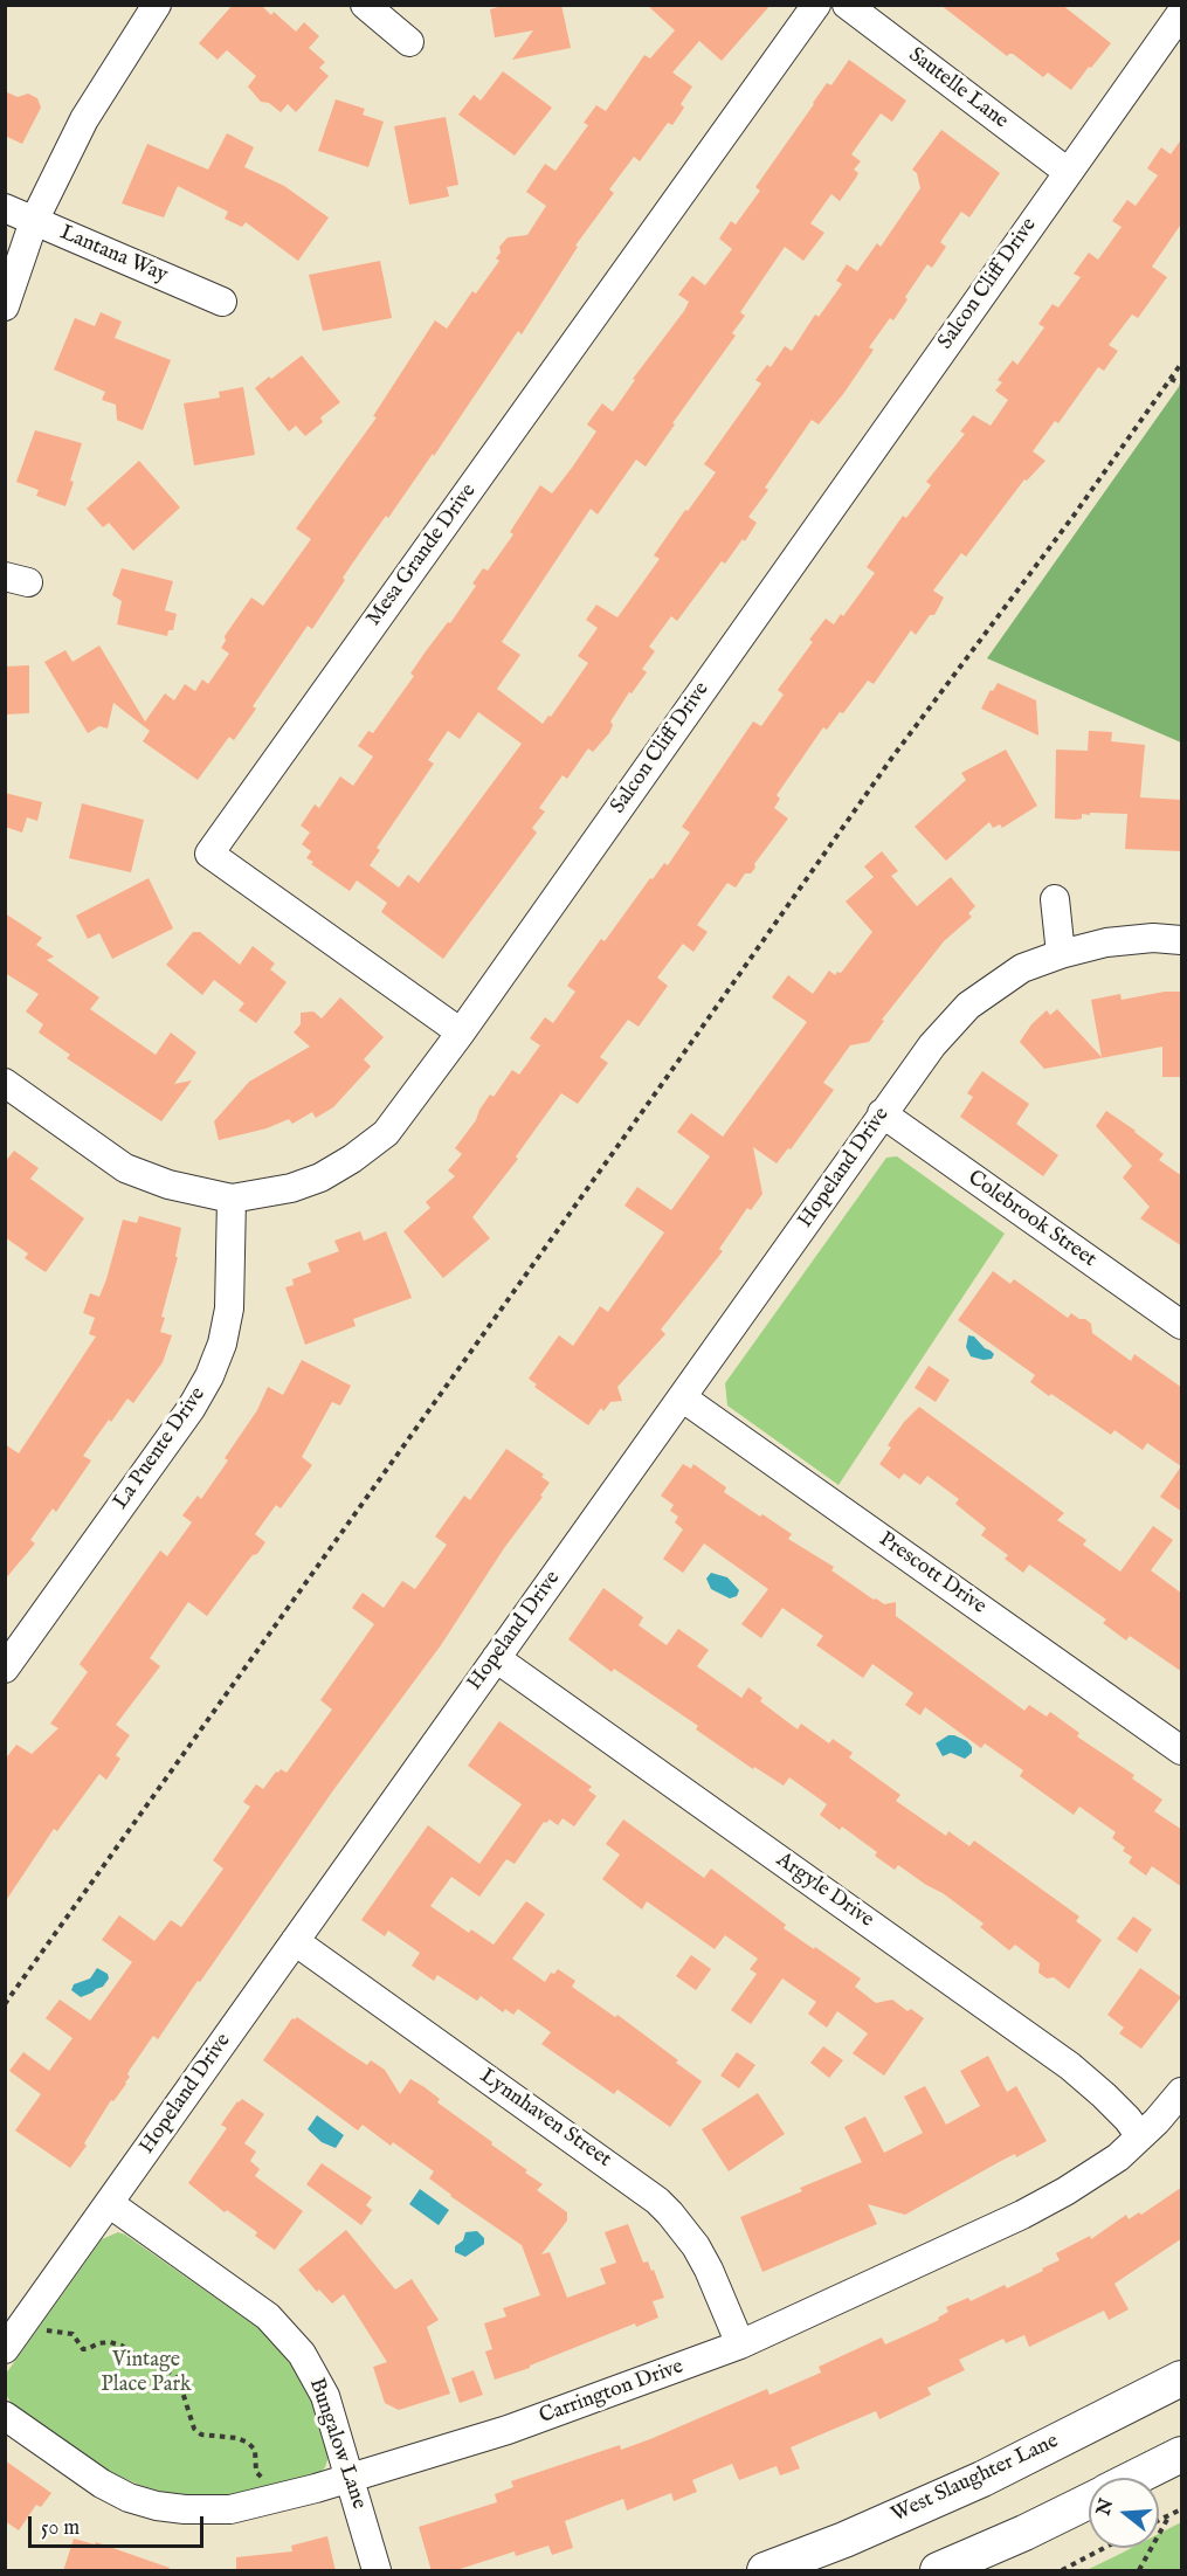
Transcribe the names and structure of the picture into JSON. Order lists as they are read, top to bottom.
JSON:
{
  "streets": {
    "main road": ["West Slaughter Lane"],
    "street": [
      "Sautelle Lane",
      "Lantana Way",
      "Salcon Cliff Drive",
      "Mesa Grande Drive",
      "Hopeland Drive",
      "Colebrook Street",
      "La Puente Drive",
      "Prescott Drive",
      "Argyle Drive",
      "Lynnhaven Street",
      "Carrington Drive",
      "Bungalow Lane"
    ]
  },
  "crossings": [
    ["Sautelle Lane", "Salcon Cliff Drive"],
    ["Salcon Cliff Drive", "Mesa Grande Drive"],
    ["Salcon Cliff Drive", "La Puente Drive"],
    ["Hopeland Drive", "Colebrook Street"],
    ["Hopeland Drive", "Prescott Drive"],
    ["Hopeland Drive", "Argyle Drive"],
    ["Hopeland Drive", "Lynnhaven Street"],
    ["Hopeland Drive", "Bungalow Lane"],
    ["Argyle Drive", "Carrington Drive"],
    ["Lynnhaven Street", "Carrington Drive"],
    ["Carrington Drive", "Bungalow Lane"]
  ],
  "parks": ["Vintage Place Park"],
  "scale_bar": "50 m",
  "north": "left"
}
